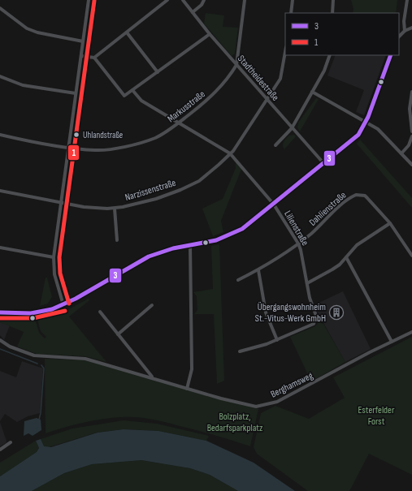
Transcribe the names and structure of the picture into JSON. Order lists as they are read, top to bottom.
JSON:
{
  "streets": {
    "street": [
      "Stadtheidestraße",
      "Markusstraße",
      "Narzissenstraße",
      "Dahlienstraße",
      "Lilienstraße",
      "Berghamsweg"
    ]
  },
  "crossings": [
    ["Stadtheidestraße", "Markusstraße"],
    ["Stadtheidestraße", "Narzissenstraße"],
    ["Markusstraße", "Lilienstraße"],
    ["Narzissenstraße", "Lilienstraße"],
    ["Dahlienstraße", "Lilienstraße"]
  ],
  "parks": ["Esterfelder Forst", "Bolzplatz, Bedarfsparkplatz"],
  "places": {
    "other": ["Uhlandstraße"],
    "building": ["Übergangswohnheim St.-Vitus-Werk GmbH"]
  },
  "lines": ["transit line 1", "transit line 3"],
  "legend": ["3", "1"]
}
